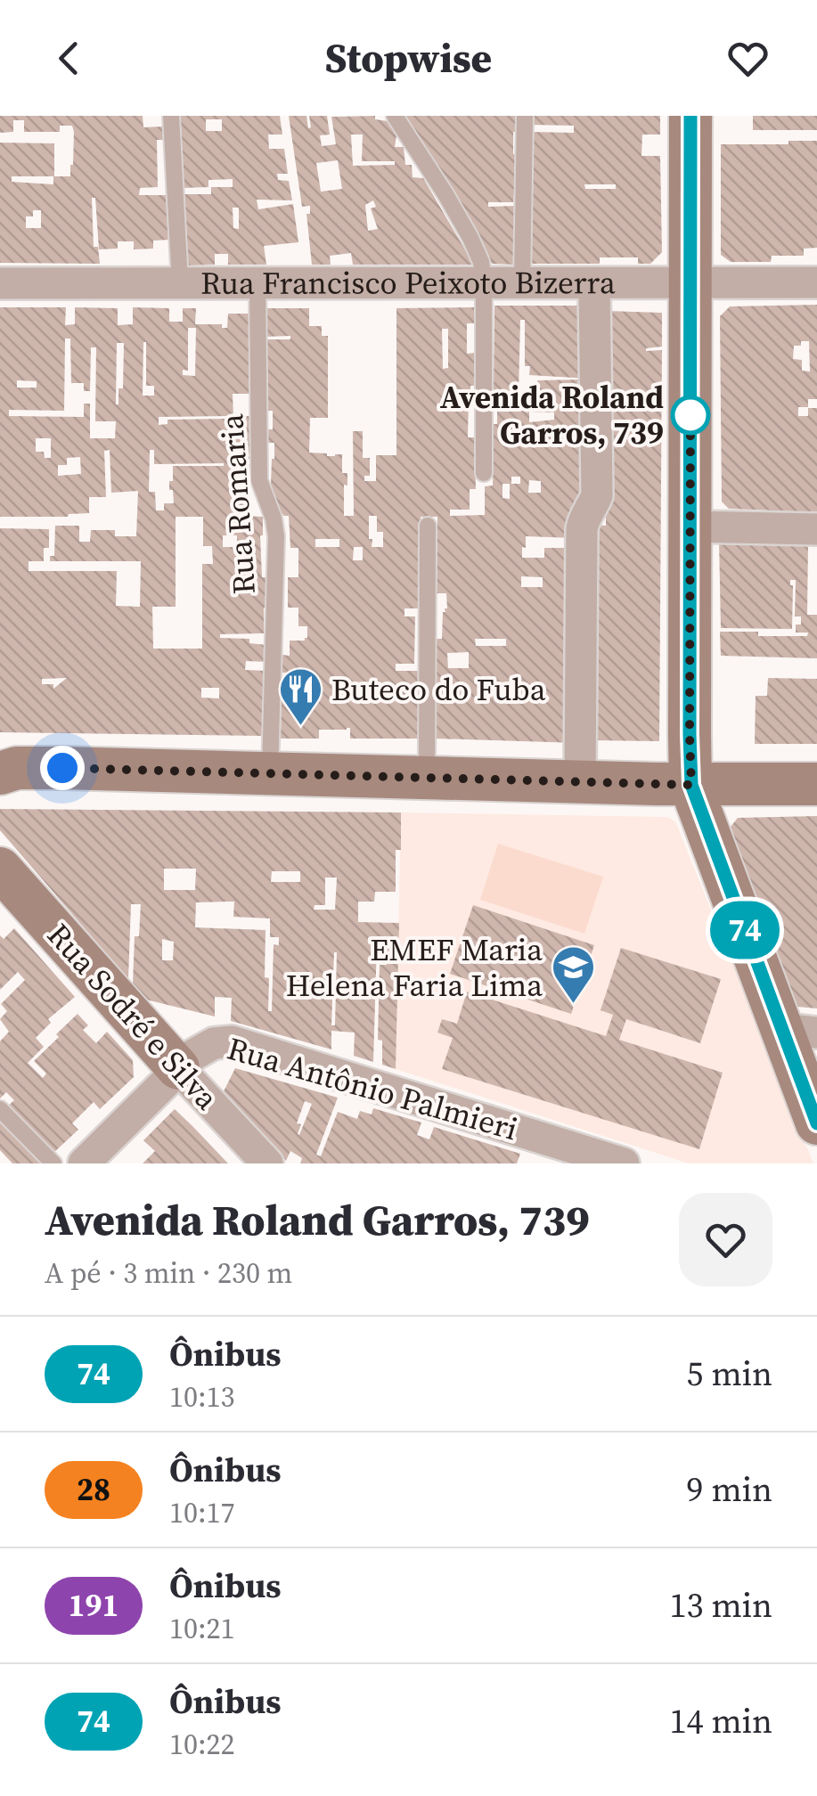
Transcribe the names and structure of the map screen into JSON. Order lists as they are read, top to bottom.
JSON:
{
  "streets": {
    "main road": ["Rua Sodré e Silva"],
    "street": ["Rua Francisco Peixoto Bizerra", "Rua Antônio Palmieri"],
    "lane": ["Rua Romaria"]
  },
  "crossings": [
    ["Rua Francisco Peixoto Bizerra", "Rua Romaria"],
    ["Rua Sodré e Silva", "Rua Antônio Palmieri"]
  ],
  "places": {
    "other": ["Avenida Roland Garros, 739"],
    "restaurant": ["Buteco do Fuba"],
    "school or university": ["EMEF Maria Helena Faria Lima"]
  },
  "lines": ["bus line 74"],
  "page": {
    "header": "Stopwise",
    "on_map": "74",
    "heading": ["Avenida Roland Garros, 739", "A pé · 3 min · 230 m"],
    "list": [
      {
        "mark": "74",
        "name": "Ônibus",
        "note": "10:13",
        "value": "5 min"
      },
      {
        "mark": "28",
        "name": "Ônibus",
        "note": "10:17",
        "value": "9 min"
      },
      {
        "mark": "191",
        "name": "Ônibus",
        "note": "10:21",
        "value": "13 min"
      },
      {
        "mark": "74",
        "name": "Ônibus",
        "note": "10:22",
        "value": "14 min"
      }
    ]
  }
}
